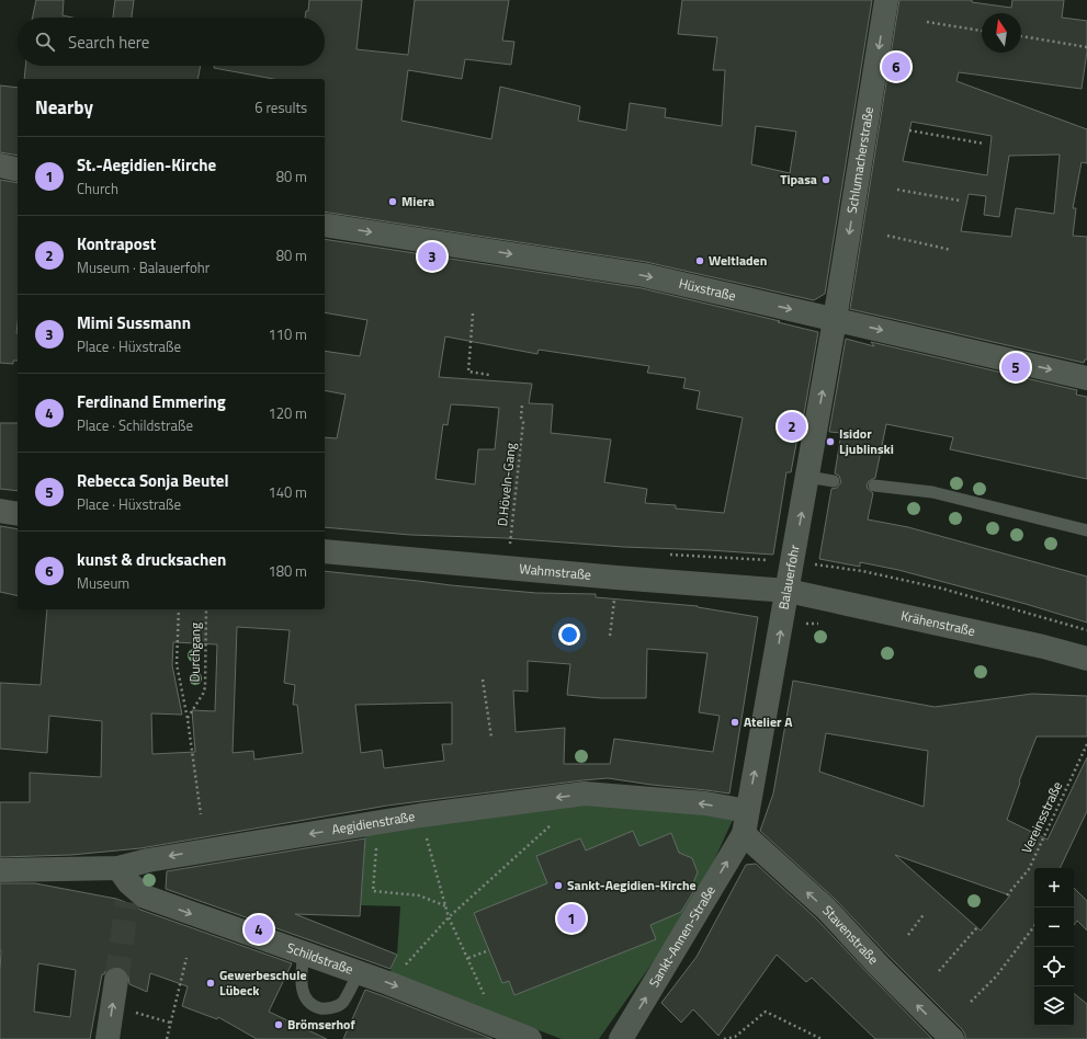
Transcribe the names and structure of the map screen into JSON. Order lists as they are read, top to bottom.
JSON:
{
  "streets": {
    "street": [
      "Schlumacherstraße",
      "Hüxstraße",
      "Wahmstraße",
      "Balauerfohr",
      "Krähenstraße",
      "Aegidienstraße",
      "Stavenstraße",
      "Sankt-Annen-Straße",
      "Schildstraße"
    ],
    "path": ["D.Höveln-Gang", "Durchgang", "Vereinsstraße"]
  },
  "crossings": [
    ["Schlumacherstraße", "Hüxstraße"],
    ["Schlumacherstraße", "Balauerfohr"],
    ["Hüxstraße", "Balauerfohr"],
    ["D.Höveln-Gang", "Wahmstraße"],
    ["Wahmstraße", "Balauerfohr"],
    ["Wahmstraße", "Krähenstraße"],
    ["Balauerfohr", "Krähenstraße"],
    ["Balauerfohr", "Aegidienstraße"],
    ["Balauerfohr", "Stavenstraße"],
    ["Balauerfohr", "Sankt-Annen-Straße"],
    ["Aegidienstraße", "Stavenstraße"],
    ["Aegidienstraße", "Sankt-Annen-Straße"],
    ["Aegidienstraße", "Schildstraße"],
    ["Stavenstraße", "Sankt-Annen-Straße"]
  ],
  "one_way": [
    "Schlumacherstraße",
    "Hüxstraße",
    "Balauerfohr",
    "Aegidienstraße",
    "Stavenstraße",
    "Sankt-Annen-Straße",
    "Schildstraße"
  ],
  "places": [
    "Tipasa",
    "Miera",
    "Weltladen",
    "Isidor Ljublinski",
    "Atelier A",
    "Sankt-Aegidien-Kirche",
    "Gewerbeschule Lübeck",
    "Brömserhof"
  ],
  "north": "top",
  "page": {
    "search": "Search here",
    "pins": [
      "6",
      "3",
      "5",
      "2",
      "1",
      "4"
    ],
    "heading": ["Nearby", "6 results"],
    "list": [
      {
        "mark": "1",
        "name": "St.-Aegidien-Kirche",
        "note": "Church",
        "value": "80 m"
      },
      {
        "mark": "2",
        "name": "Kontrapost",
        "note": "Museum · Balauerfohr",
        "value": "80 m"
      },
      {
        "mark": "3",
        "name": "Mimi Sussmann",
        "note": "Place · Hüxstraße",
        "value": "110 m"
      },
      {
        "mark": "4",
        "name": "Ferdinand Emmering",
        "note": "Place · Schildstraße",
        "value": "120 m"
      },
      {
        "mark": "5",
        "name": "Rebecca Sonja Beutel",
        "note": "Place · Hüxstraße",
        "value": "140 m"
      },
      {
        "mark": "6",
        "name": "kunst & drucksachen",
        "note": "Museum",
        "value": "180 m"
      }
    ],
    "map_buttons": ["+", "−"]
  }
}
